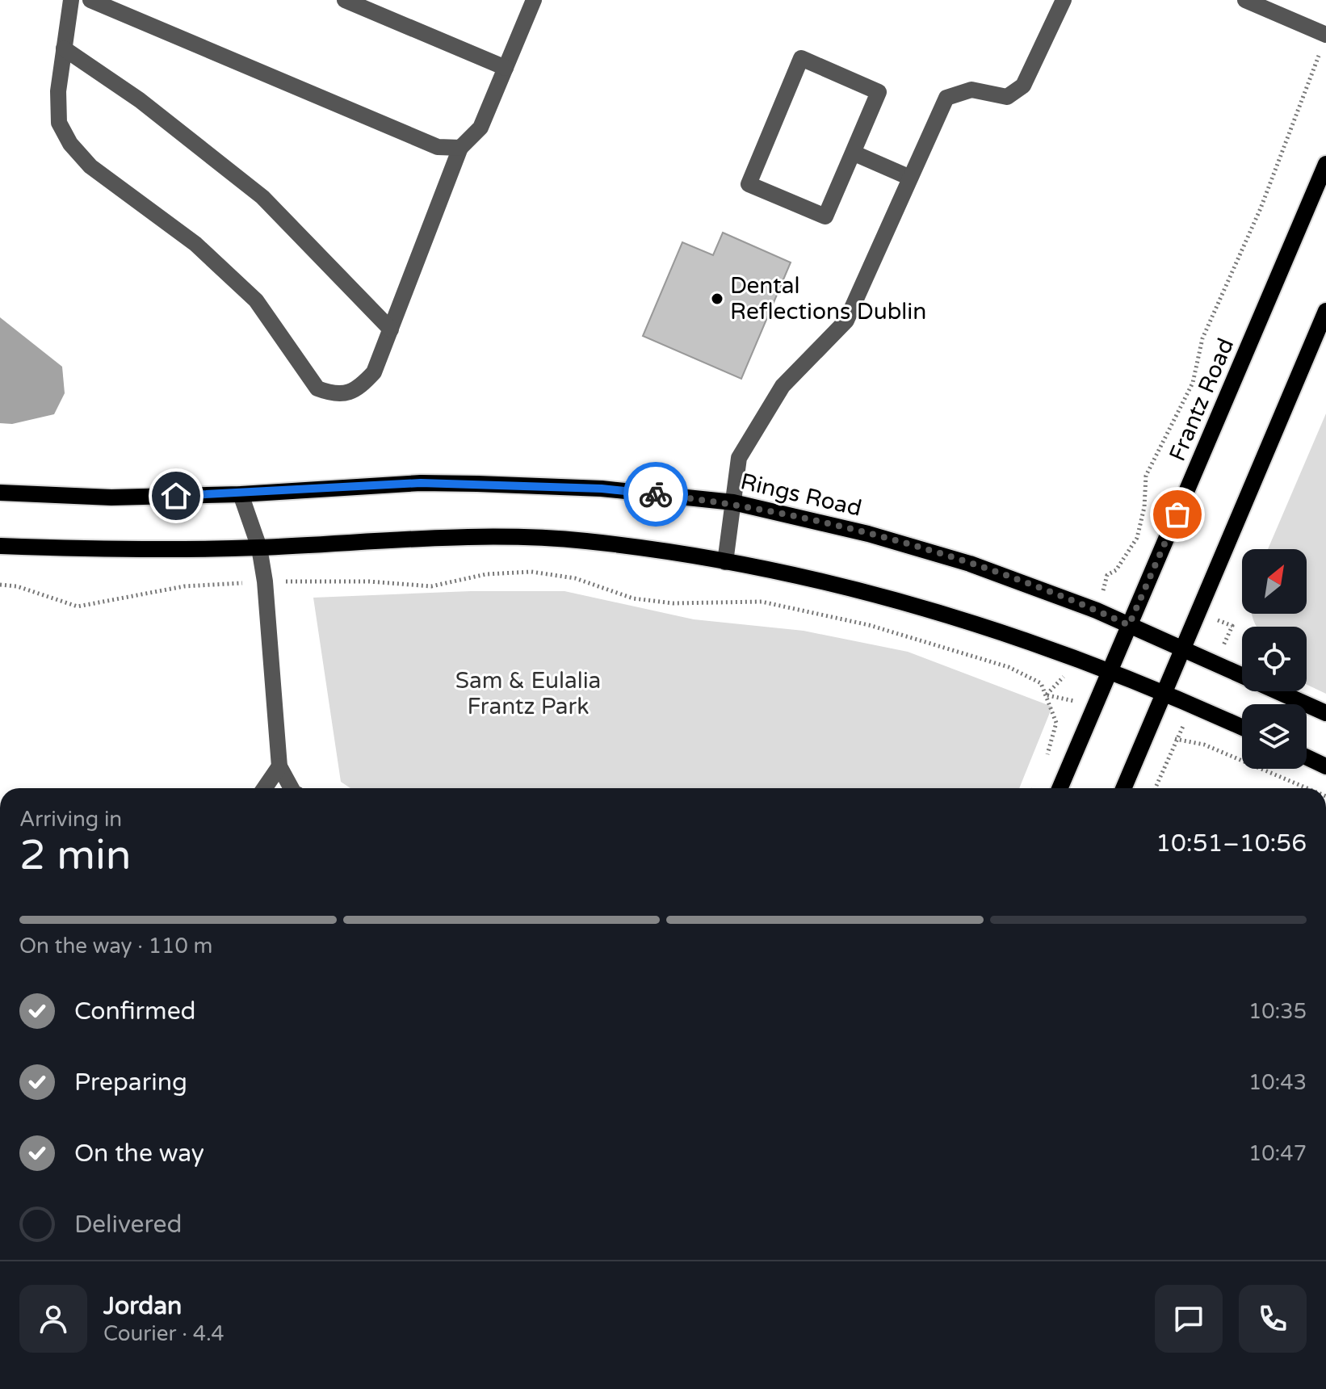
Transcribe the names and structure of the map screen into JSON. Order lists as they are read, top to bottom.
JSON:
{
  "streets": {
    "main road": ["Frantz Road", "Rings Road"]
  },
  "crossings": [
    ["Frantz Road", "Rings Road"]
  ],
  "parks": ["Sam & Eulalia Frantz Park"],
  "places": ["Dental Reflections Dublin"],
  "north": "top right",
  "page": {
    "heading": ["2 min", "Arriving in", "10:51–10:56"],
    "panel": ["Jordan", "Courier · 4.4"],
    "bar": "On the way · 110 m",
    "list": [
      ["Confirmed", "10:35"],
      ["Preparing", "10:43"],
      ["On the way", "10:47"],
      "Delivered"
    ]
  }
}
